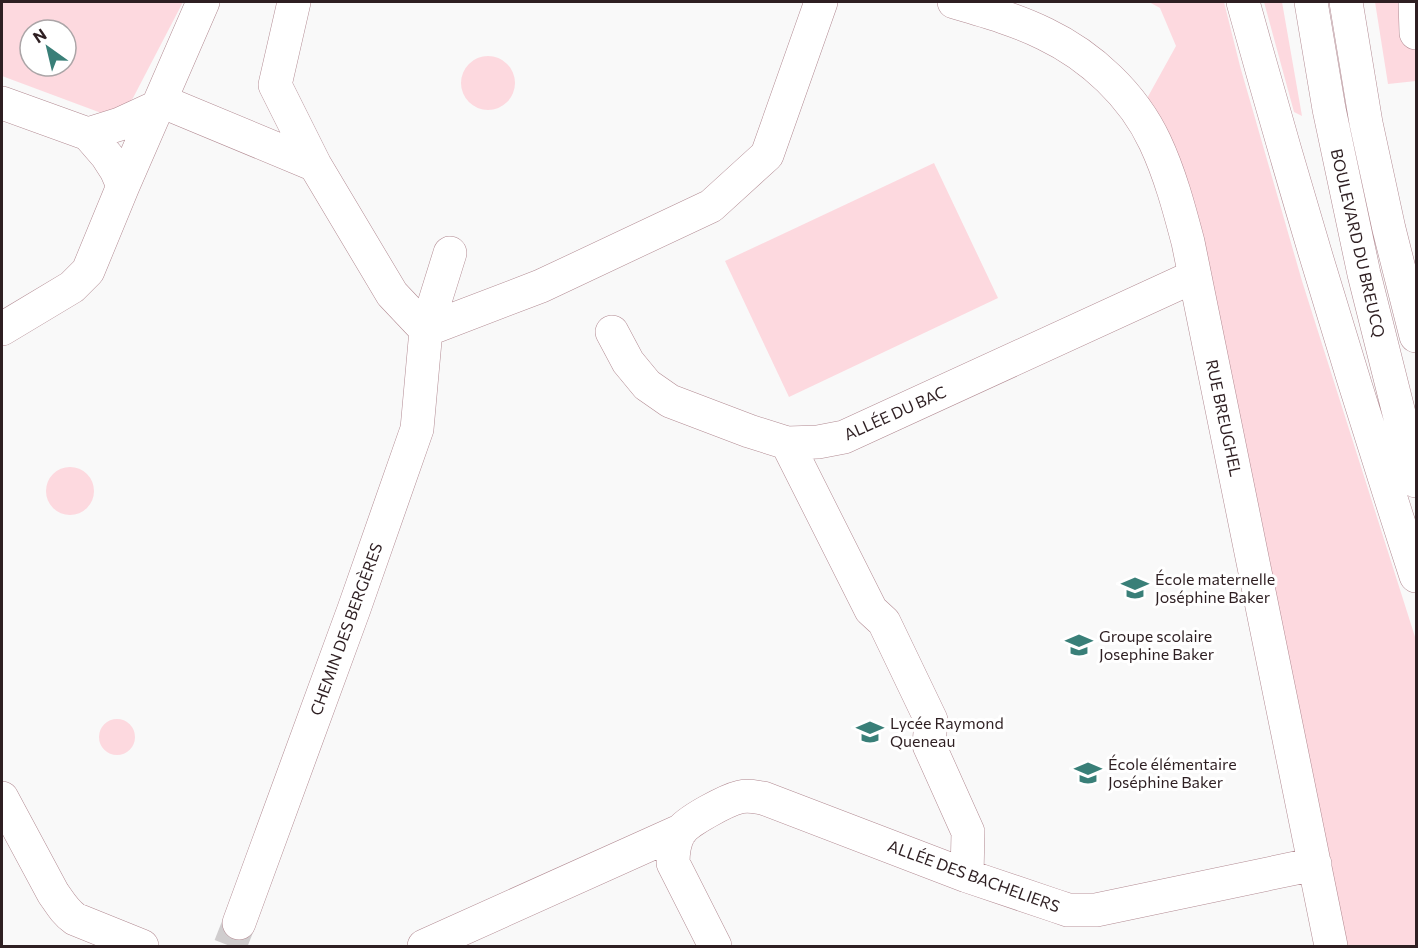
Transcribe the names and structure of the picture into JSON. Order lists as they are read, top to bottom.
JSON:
{
  "streets": {
    "main road": [
      "BOULEVARD DU BREUCQ",
      "ALLÉE DU BAC",
      "RUE BREUGHEL",
      "CHEMIN DES BERGÈRES",
      "ALLÉE DES BACHELIERS"
    ]
  },
  "crossings": [
    ["ALLÉE DU BAC", "RUE BREUGHEL"],
    ["RUE BREUGHEL", "ALLÉE DES BACHELIERS"]
  ],
  "places": {
    "school or university": [
      "École maternelle Joséphine Baker",
      "Groupe scolaire Josephine Baker",
      "Lycée Raymond Queneau",
      "École élémentaire Joséphine Baker"
    ]
  },
  "north": "top left"
}
